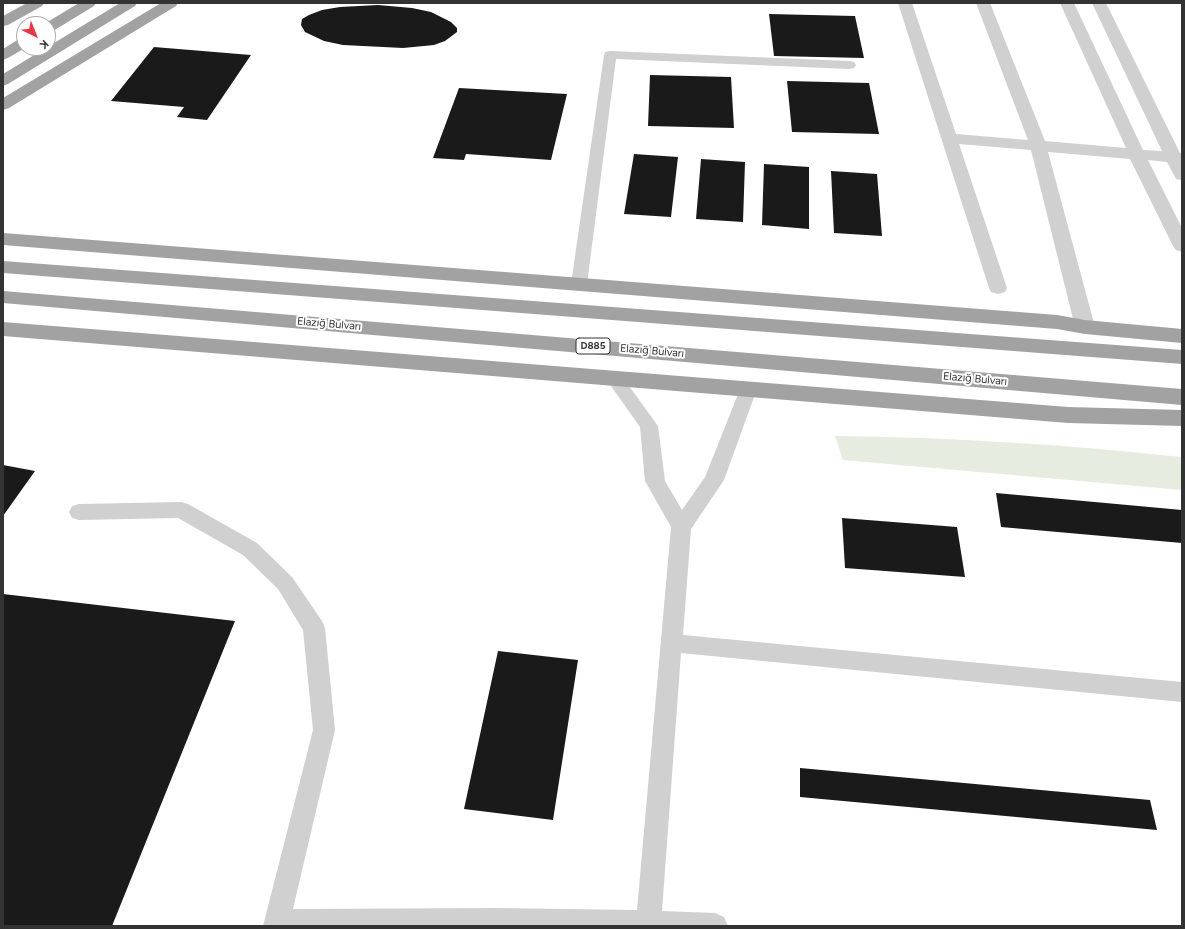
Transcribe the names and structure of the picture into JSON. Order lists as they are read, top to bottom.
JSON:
{
  "streets": {
    "highway": ["Elazığ Bulvarı", "D885"]
  },
  "north": "bottom right"
}
